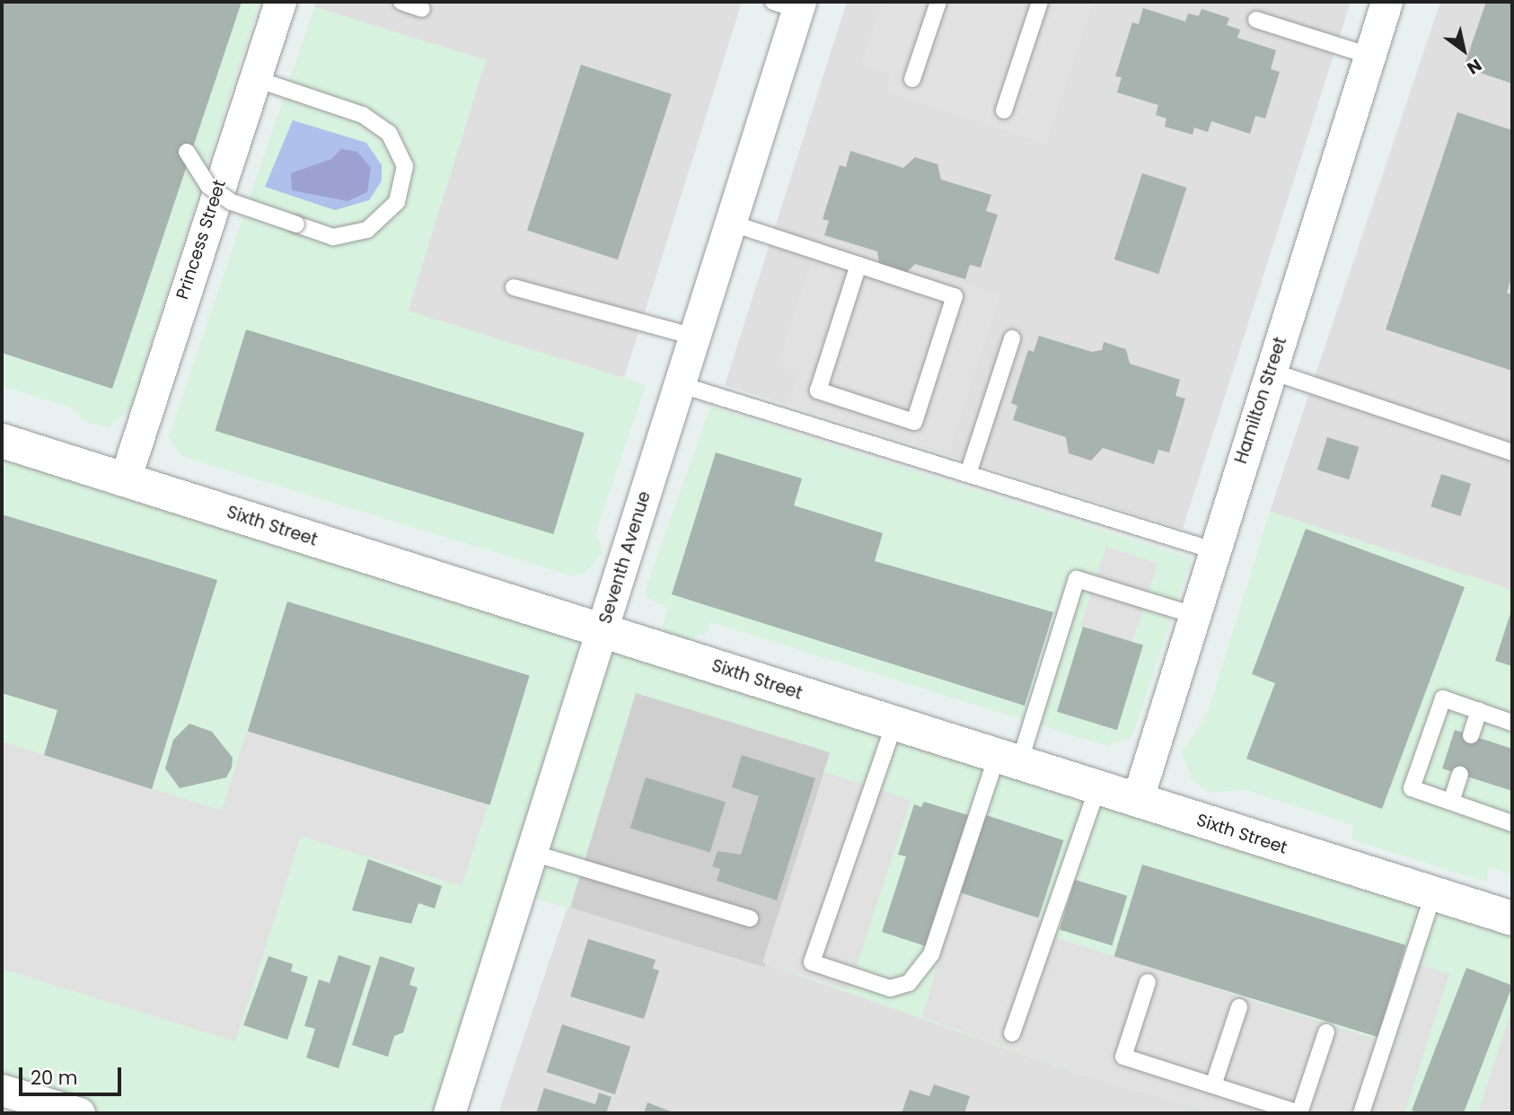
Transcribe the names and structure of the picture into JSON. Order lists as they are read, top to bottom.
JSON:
{
  "streets": {
    "street": [
      "Princess Street",
      "Hamilton Street",
      "Sixth Street",
      "Seventh Avenue"
    ]
  },
  "crossings": [
    ["Princess Street", "Sixth Street"],
    ["Hamilton Street", "Sixth Street"],
    ["Sixth Street", "Seventh Avenue"]
  ],
  "scale_bar": "20 m",
  "north": "bottom right"
}
